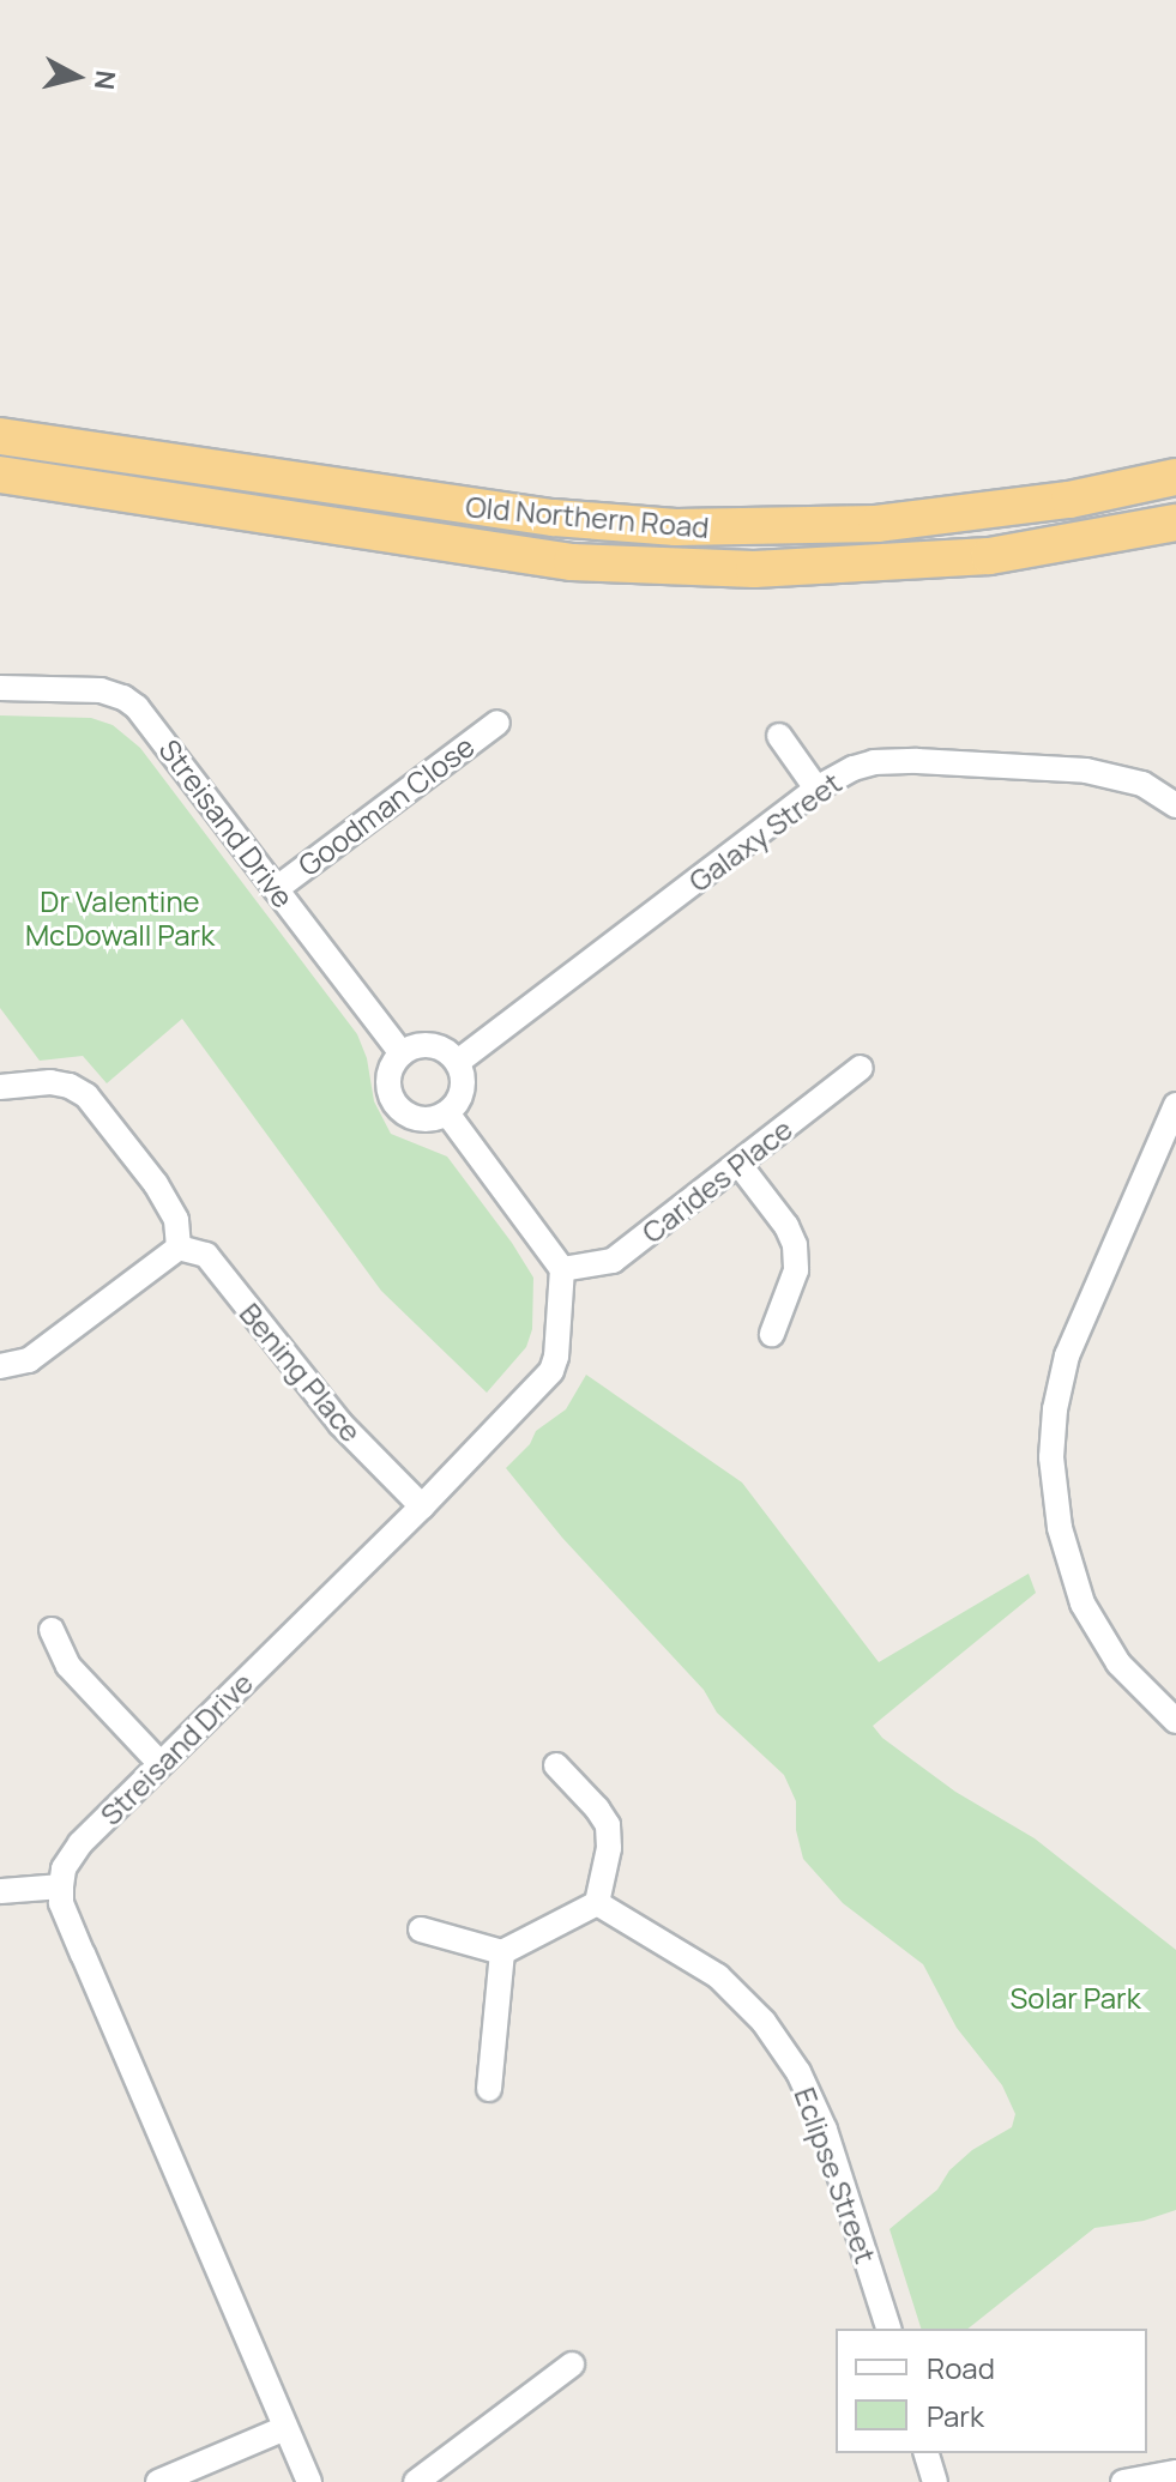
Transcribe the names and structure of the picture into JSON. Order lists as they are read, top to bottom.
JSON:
{
  "streets": {
    "highway": ["Old Northern Road"],
    "street": [
      "Goodman Close",
      "Streisand Drive",
      "Galaxy Street",
      "Carides Place",
      "Bening Place",
      "Eclipse Street"
    ]
  },
  "crossings": [
    ["Goodman Close", "Streisand Drive"],
    ["Streisand Drive", "Galaxy Street"],
    ["Streisand Drive", "Carides Place"],
    ["Streisand Drive", "Bening Place"]
  ],
  "parks": ["Dr Valentine McDowall Park", "Solar Park"],
  "legend": ["Road", "Park"],
  "north": "right"
}
